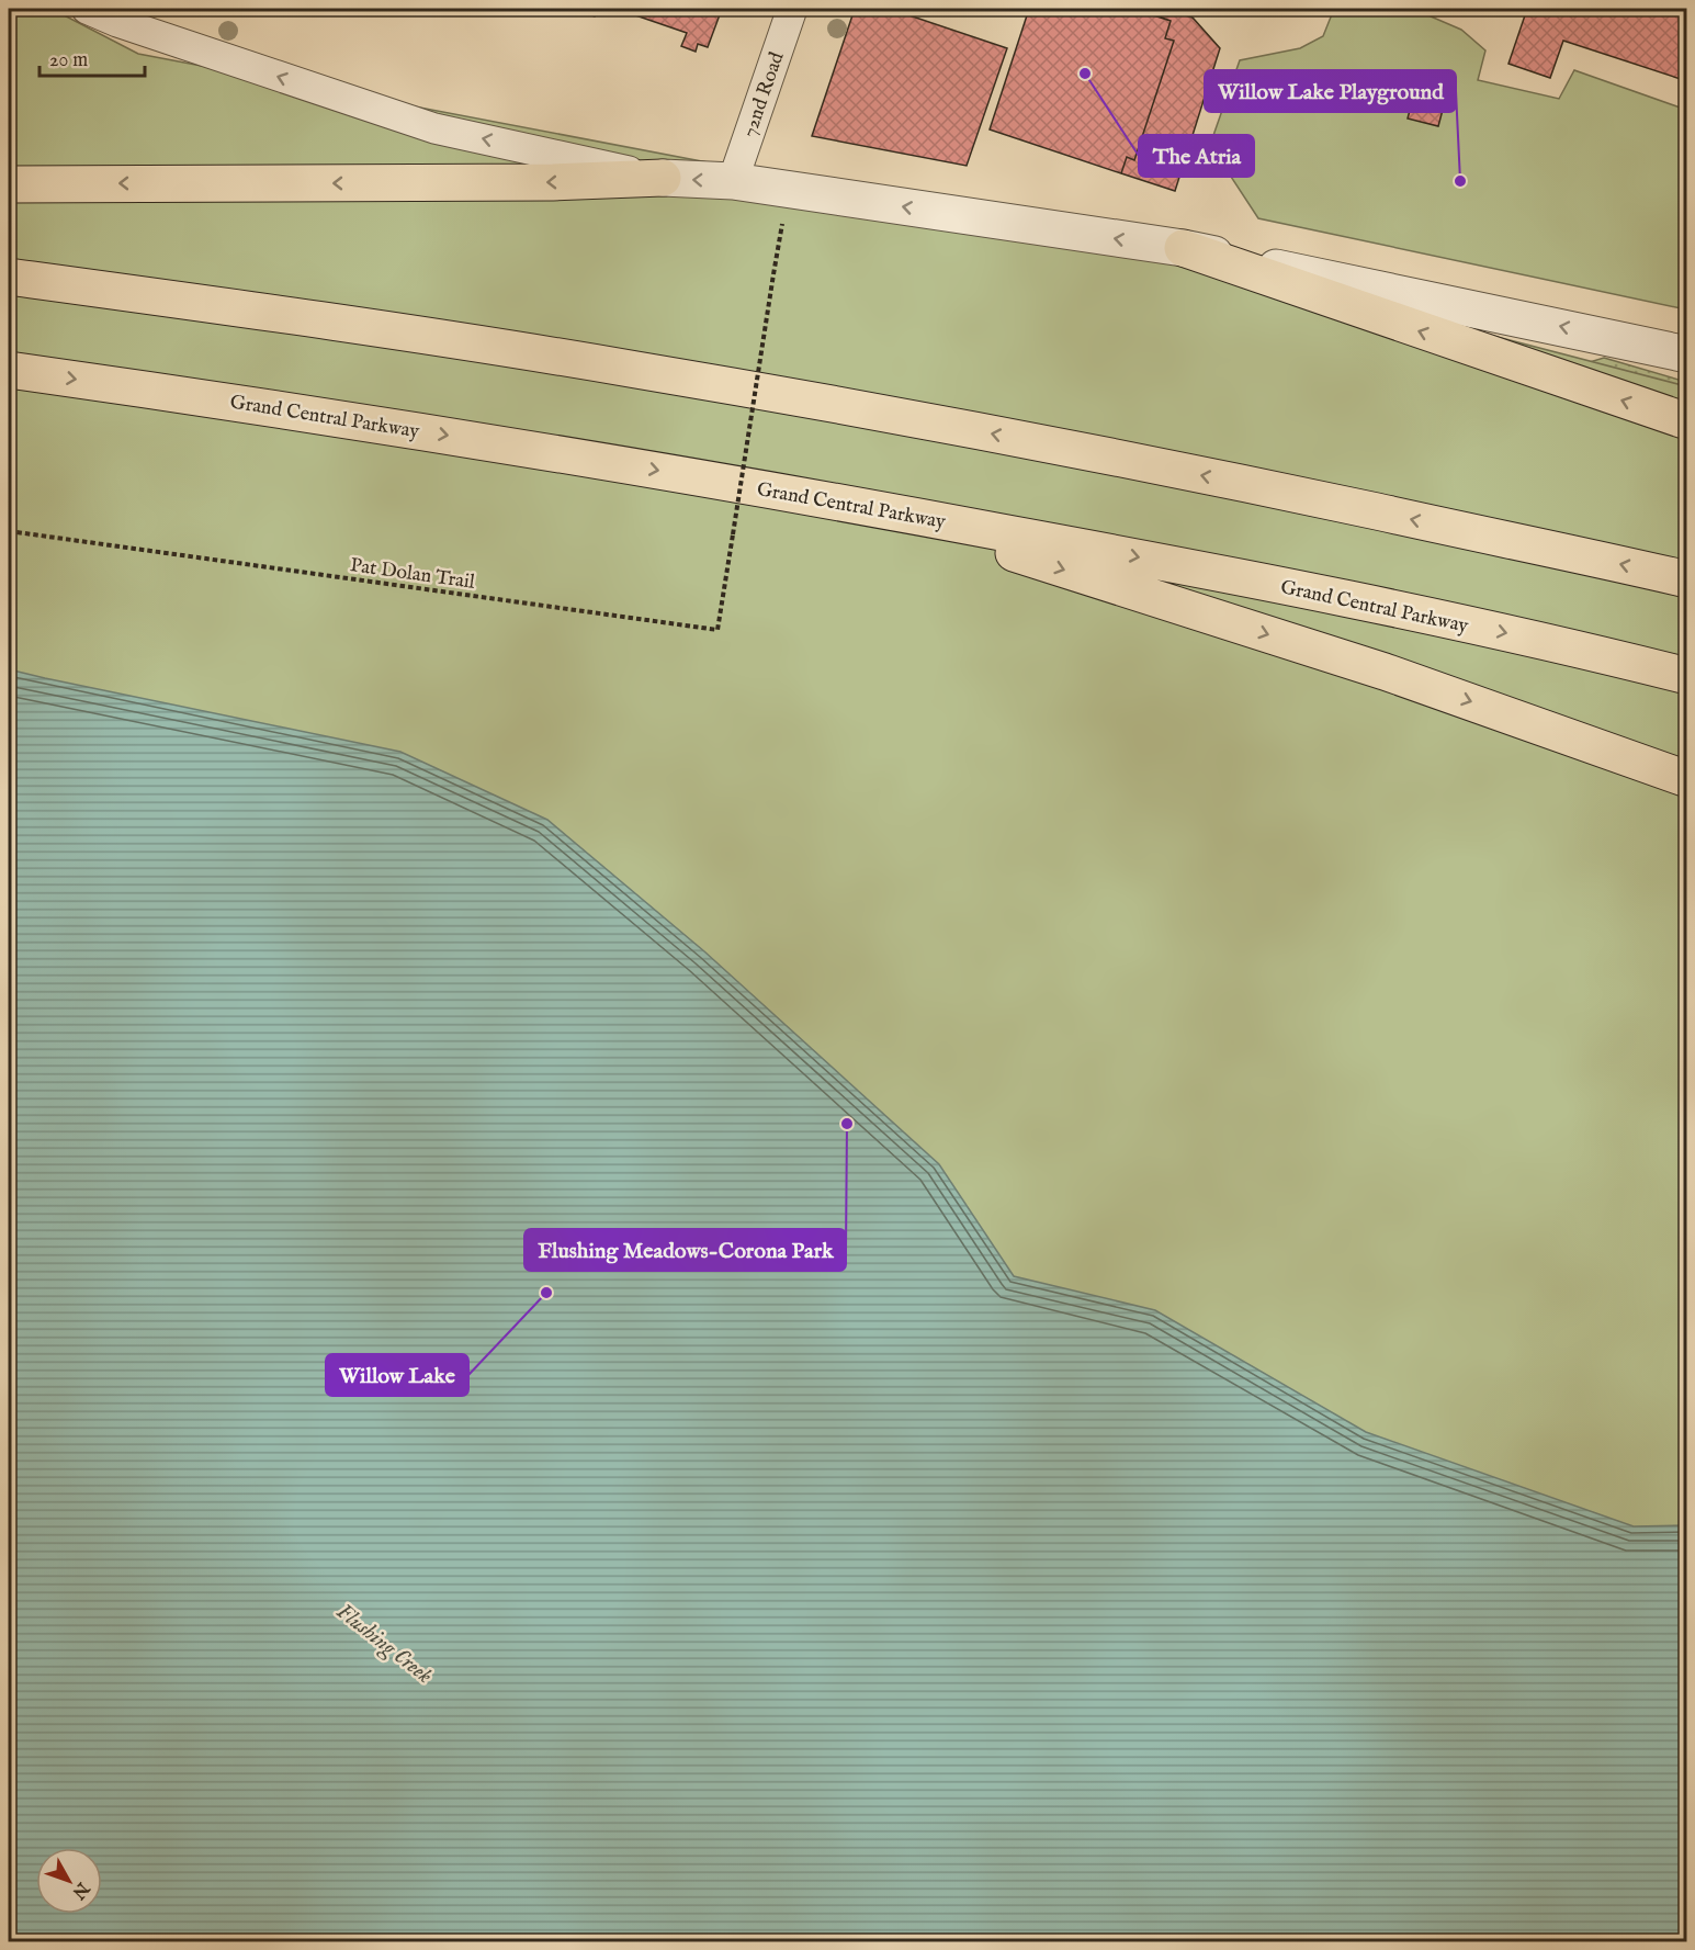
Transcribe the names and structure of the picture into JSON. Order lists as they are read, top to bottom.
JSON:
{
  "streets": {
    "highway": ["Grand Central Parkway"],
    "street": ["72nd Road"],
    "path": ["Pat Dolan Trail"]
  },
  "water": ["Flushing Creek"],
  "places": [
    "The Atria",
    "Willow Lake Playground",
    "Flushing Meadows-Corona Park",
    "Willow Lake"
  ],
  "scale_bar": "20 m",
  "north": "bottom right"
}
